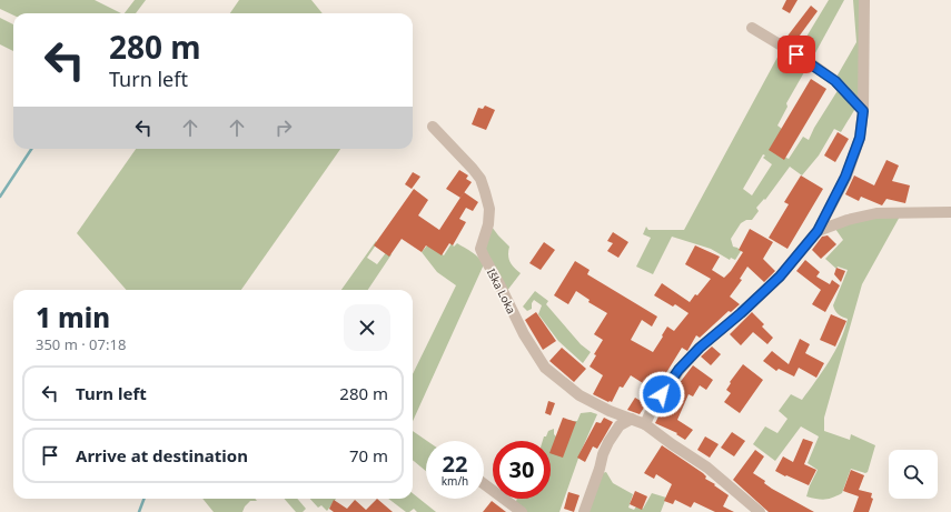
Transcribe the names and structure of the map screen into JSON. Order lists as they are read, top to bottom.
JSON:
{
  "streets": {
    "street": ["Iška Loka"]
  },
  "page": {
    "turn": ["280 m", "Turn left"],
    "heading": ["1 min", "350 m · 07:18"],
    "list": [
      {
        "name": "Turn left",
        "value": "280 m"
      },
      {
        "name": "Arrive at destination",
        "value": "70 m"
      }
    ],
    "speed": "22 km/h",
    "limit": "30"
  }
}
